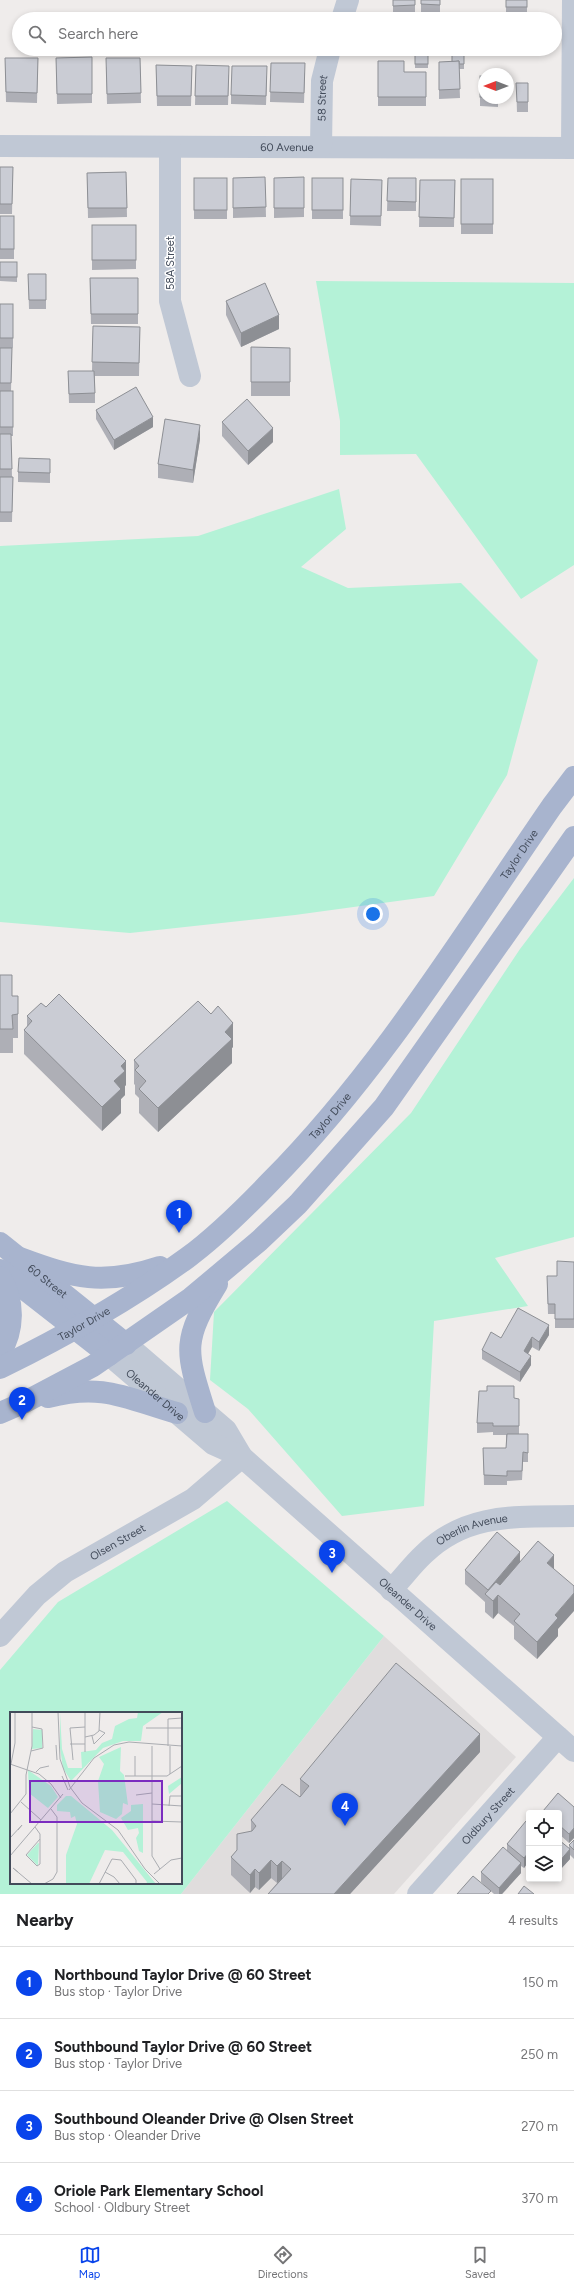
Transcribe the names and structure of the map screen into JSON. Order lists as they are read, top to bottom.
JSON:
{
  "streets": {
    "main road": ["Taylor Drive", "60 Street"],
    "street": [
      "58 Street",
      "60 Avenue",
      "58A Street",
      "Oleander Drive",
      "Oberlin Avenue",
      "Olsen Street",
      "Oldbury Street"
    ]
  },
  "crossings": [
    ["58 Street", "60 Avenue"],
    ["60 Avenue", "58A Street"],
    ["Taylor Drive", "60 Street"],
    ["Oleander Drive", "Oberlin Avenue"],
    ["Oleander Drive", "Olsen Street"],
    ["Oleander Drive", "Oldbury Street"]
  ],
  "north": "left",
  "page": {
    "search": "Search here",
    "pins": [
      "1",
      "2",
      "3",
      "4"
    ],
    "heading": ["Nearby", "4 results"],
    "list": [
      {
        "mark": "1",
        "name": "Northbound Taylor Drive @ 60 Street",
        "note": "Bus stop · Taylor Drive",
        "value": "150 m"
      },
      {
        "mark": "2",
        "name": "Southbound Taylor Drive @ 60 Street",
        "note": "Bus stop · Taylor Drive",
        "value": "250 m"
      },
      {
        "mark": "3",
        "name": "Southbound Oleander Drive @ Olsen Street",
        "note": "Bus stop · Oleander Drive",
        "value": "270 m"
      },
      {
        "mark": "4",
        "name": "Oriole Park Elementary School",
        "note": "School · Oldbury Street",
        "value": "370 m"
      }
    ],
    "nav": ["Map", "Directions", "Saved"]
  }
}
